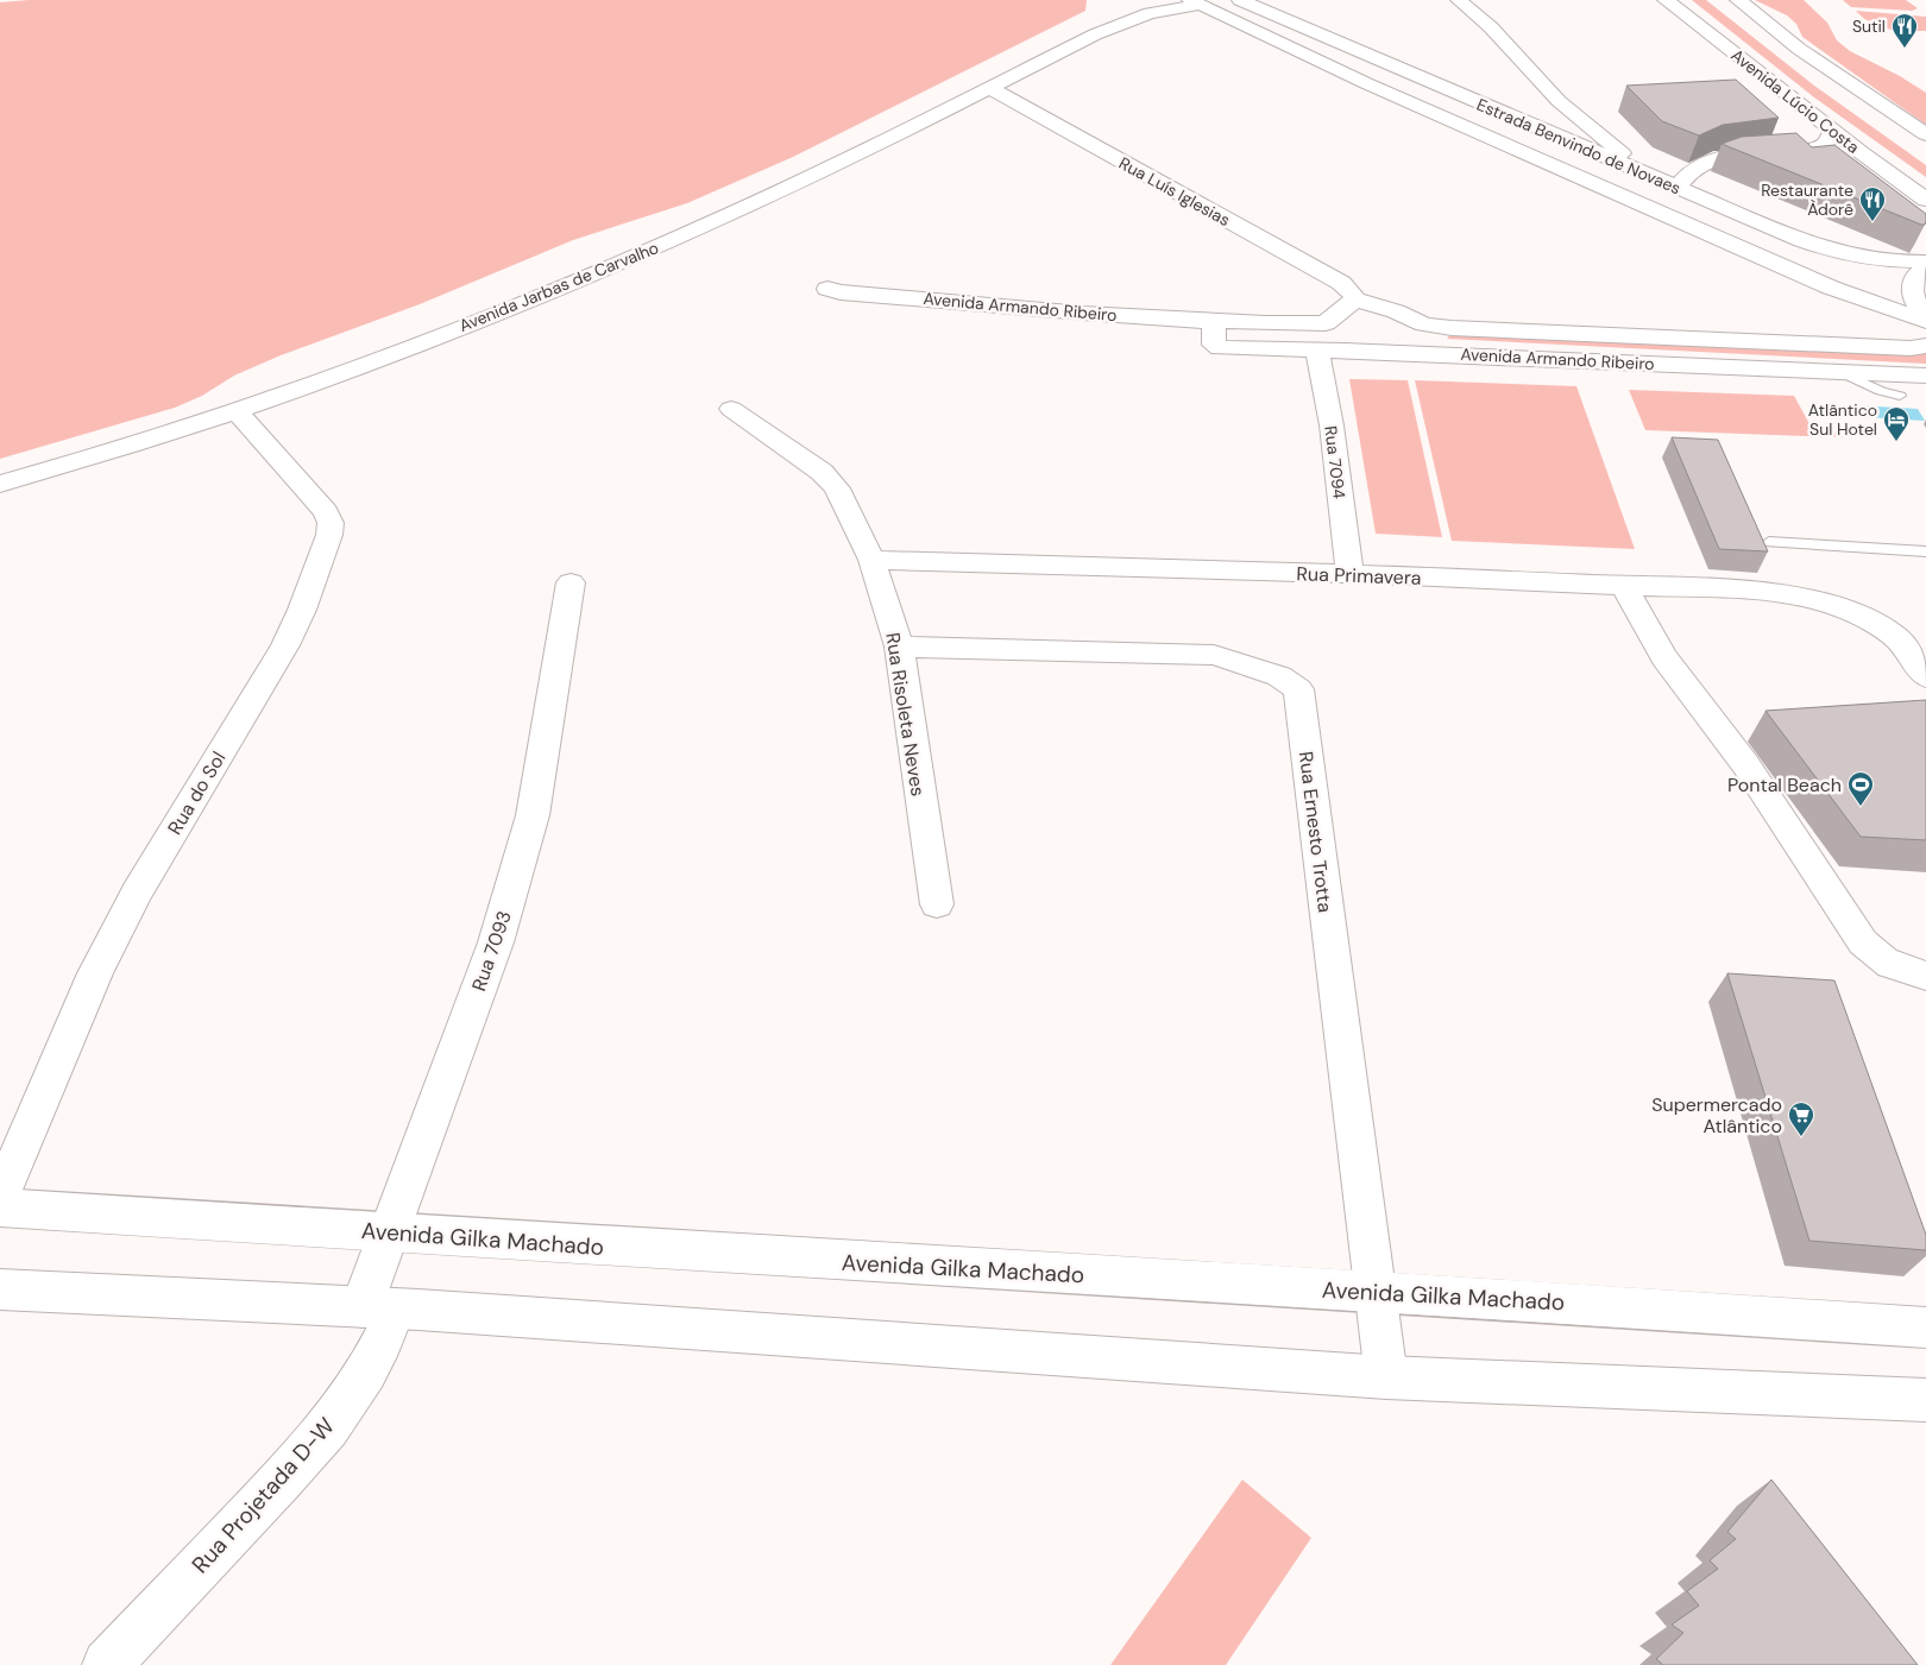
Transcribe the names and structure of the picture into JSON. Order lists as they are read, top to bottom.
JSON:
{
  "streets": {
    "street": [
      "Avenida Lúcio Costa",
      "Estrada Benvindo de Novaes",
      "Rua Luís Iglesias",
      "Avenida Jarbas de Carvalho",
      "Avenida Armando Ribeiro",
      "Rua 7094",
      "Rua Primavera",
      "Rua Risoleta Neves",
      "Rua do Sol",
      "Rua Ernesto Trotta",
      "Rua 7093",
      "Avenida Gilka Machado",
      "Rua Projetada D-W"
    ]
  },
  "crossings": [
    ["Estrada Benvindo de Novaes", "Avenida Jarbas de Carvalho"],
    ["Estrada Benvindo de Novaes", "Avenida Armando Ribeiro"],
    ["Rua Luís Iglesias", "Avenida Jarbas de Carvalho"],
    ["Rua Luís Iglesias", "Avenida Armando Ribeiro"],
    ["Avenida Jarbas de Carvalho", "Rua do Sol"],
    ["Avenida Armando Ribeiro", "Rua 7094"],
    ["Rua 7094", "Rua Primavera"],
    ["Rua Primavera", "Rua Risoleta Neves"],
    ["Rua Risoleta Neves", "Rua Ernesto Trotta"],
    ["Rua Ernesto Trotta", "Avenida Gilka Machado"],
    ["Rua 7093", "Avenida Gilka Machado"],
    ["Rua 7093", "Rua Projetada D-W"]
  ],
  "places": {
    "restaurant": ["Sutil", "Restaurante Àdorê"],
    "hotel": ["Atlântico Sul Hotel"],
    "sports": ["Pontal Beach"],
    "supermarket": ["Supermercado Atlântico"]
  }
}
